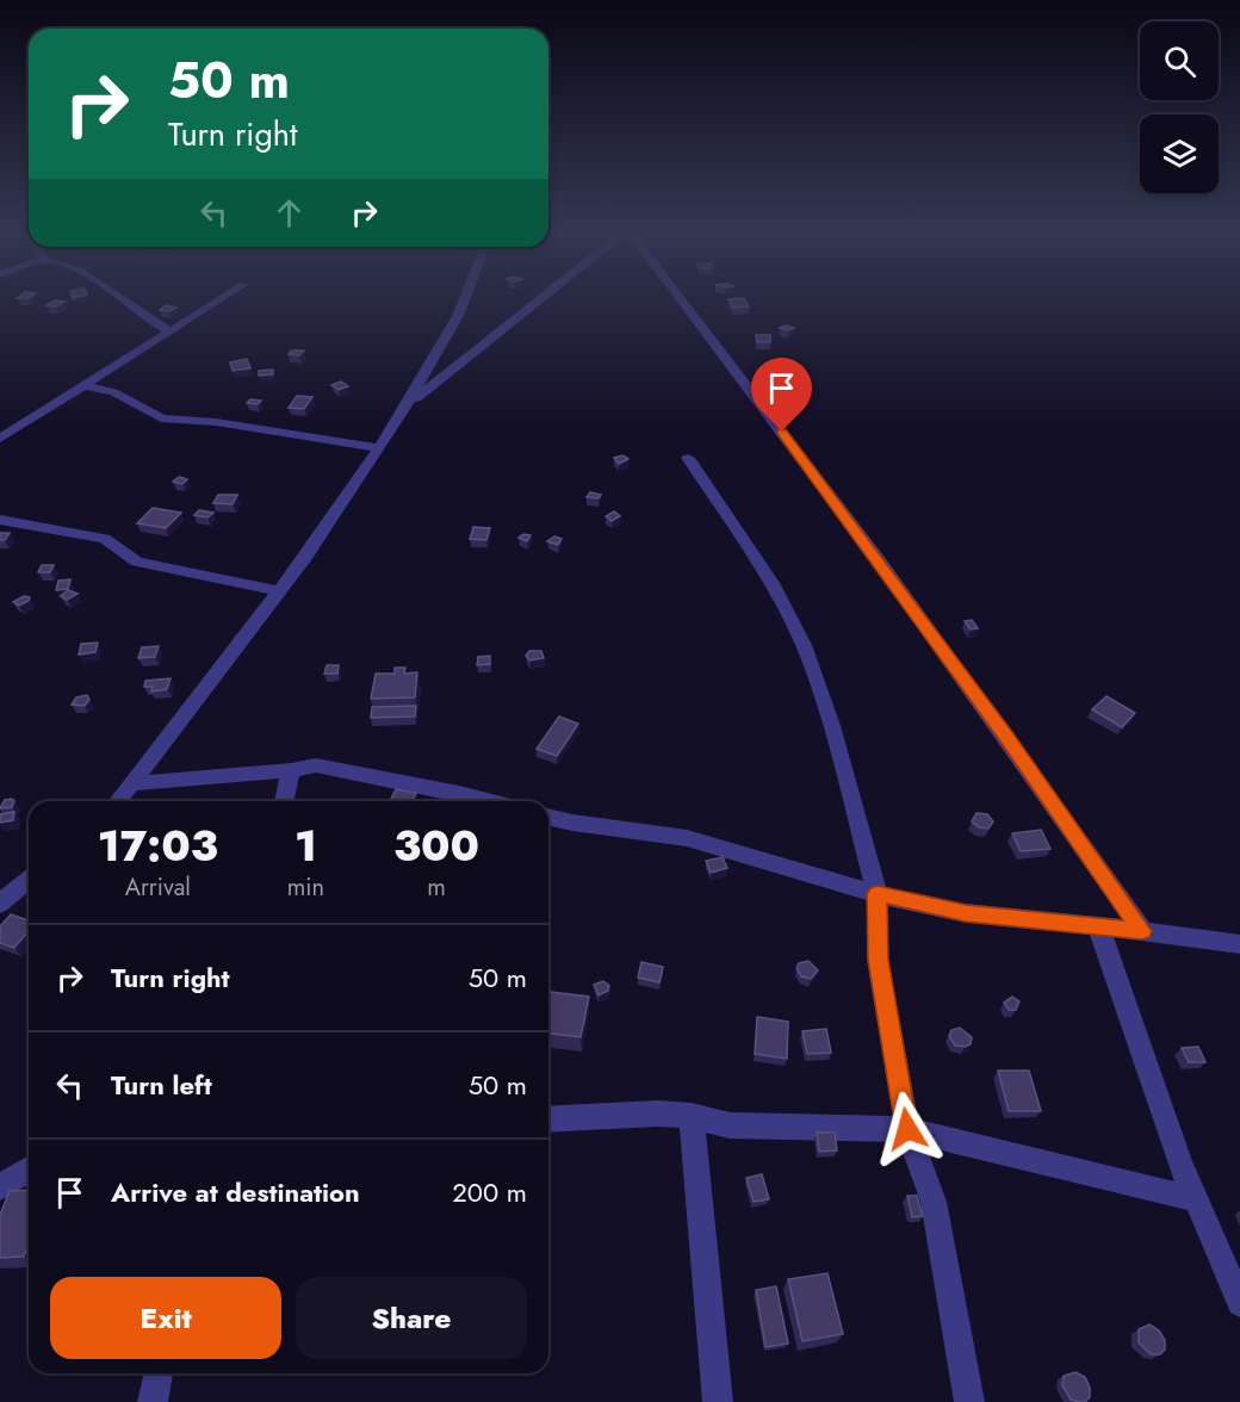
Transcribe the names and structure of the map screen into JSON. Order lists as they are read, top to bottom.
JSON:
{
  "page": {
    "turn": ["50 m", "Turn right"],
    "eta": [
      "17:03",
      "Arrival",
      "1",
      "min",
      "300",
      "m"
    ],
    "list": [
      {
        "name": "Turn right",
        "value": "50 m"
      },
      {
        "name": "Turn left",
        "value": "50 m"
      },
      {
        "name": "Arrive at destination",
        "value": "200 m"
      }
    ],
    "buttons": ["Exit", "Share"]
  }
}
